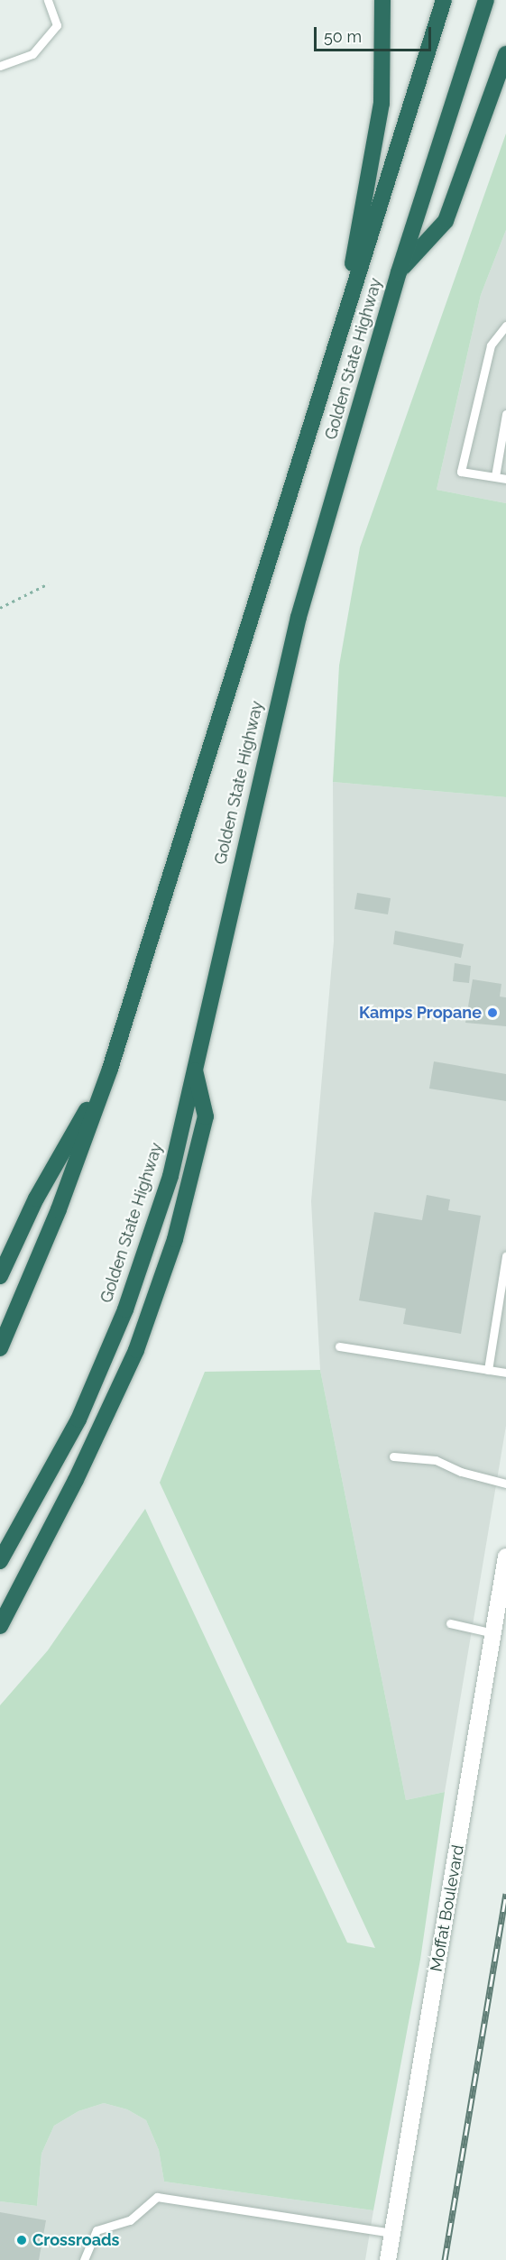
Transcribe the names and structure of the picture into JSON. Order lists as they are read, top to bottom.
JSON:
{
  "streets": {
    "highway": ["Golden State Highway"],
    "main road": ["Moffat Boulevard"]
  },
  "places": ["Kamps Propane", "Crossroads"],
  "scale_bar": "50 m"
}
